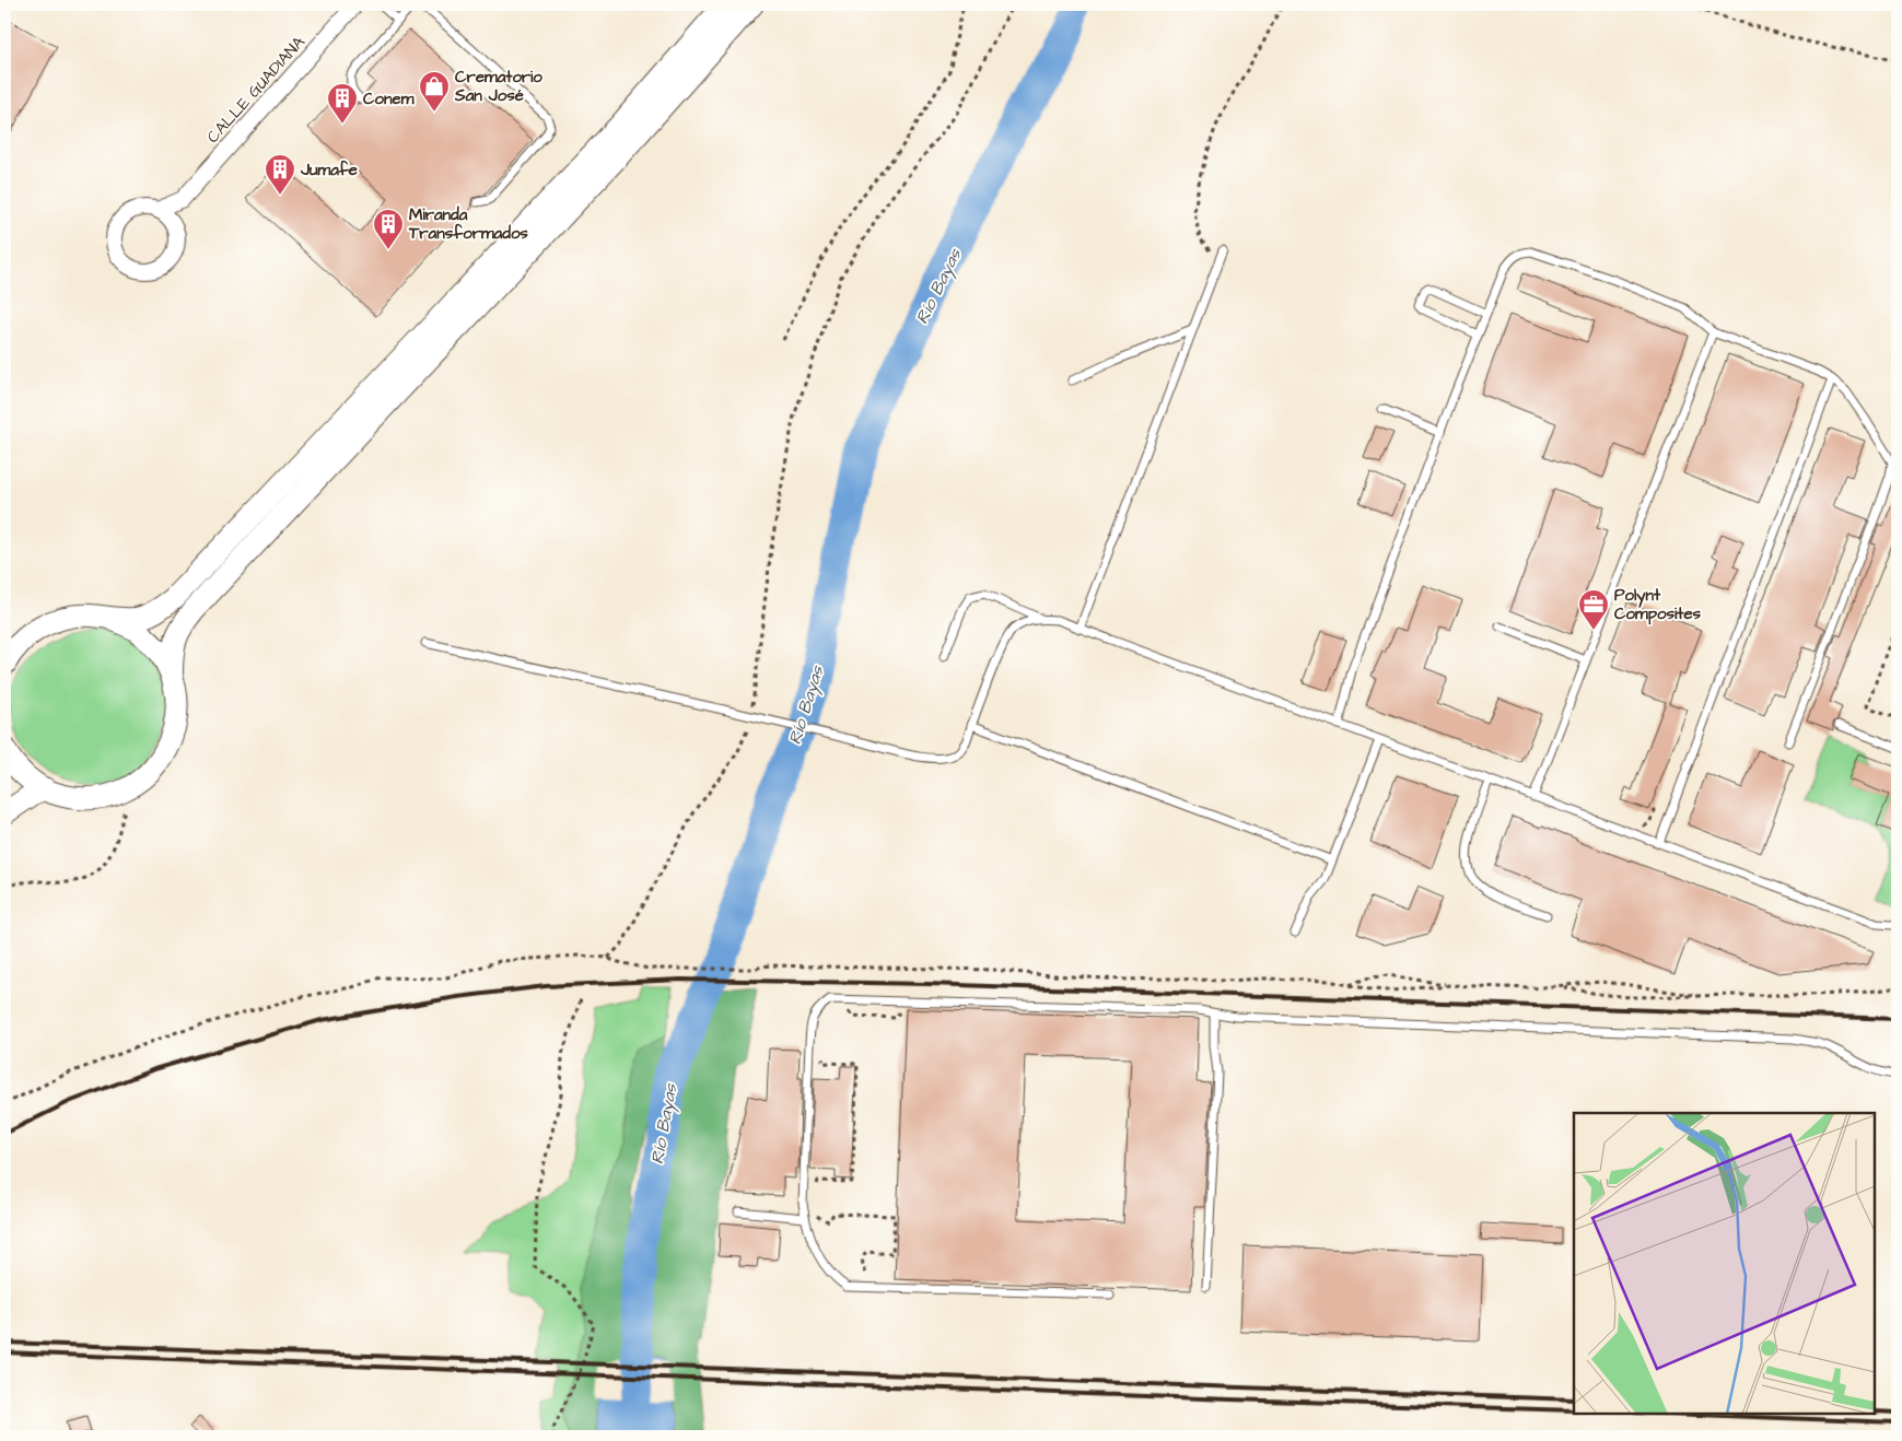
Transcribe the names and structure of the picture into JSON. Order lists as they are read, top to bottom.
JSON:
{
  "streets": {
    "street": ["CALLE GUADIANA"]
  },
  "water": ["Río Bayas"],
  "places": {
    "shop": ["Crematorio San José"],
    "building": ["Conem", "Jumafe", "Miranda Transformados"],
    "office": ["Polynt Composites"]
  }
}
